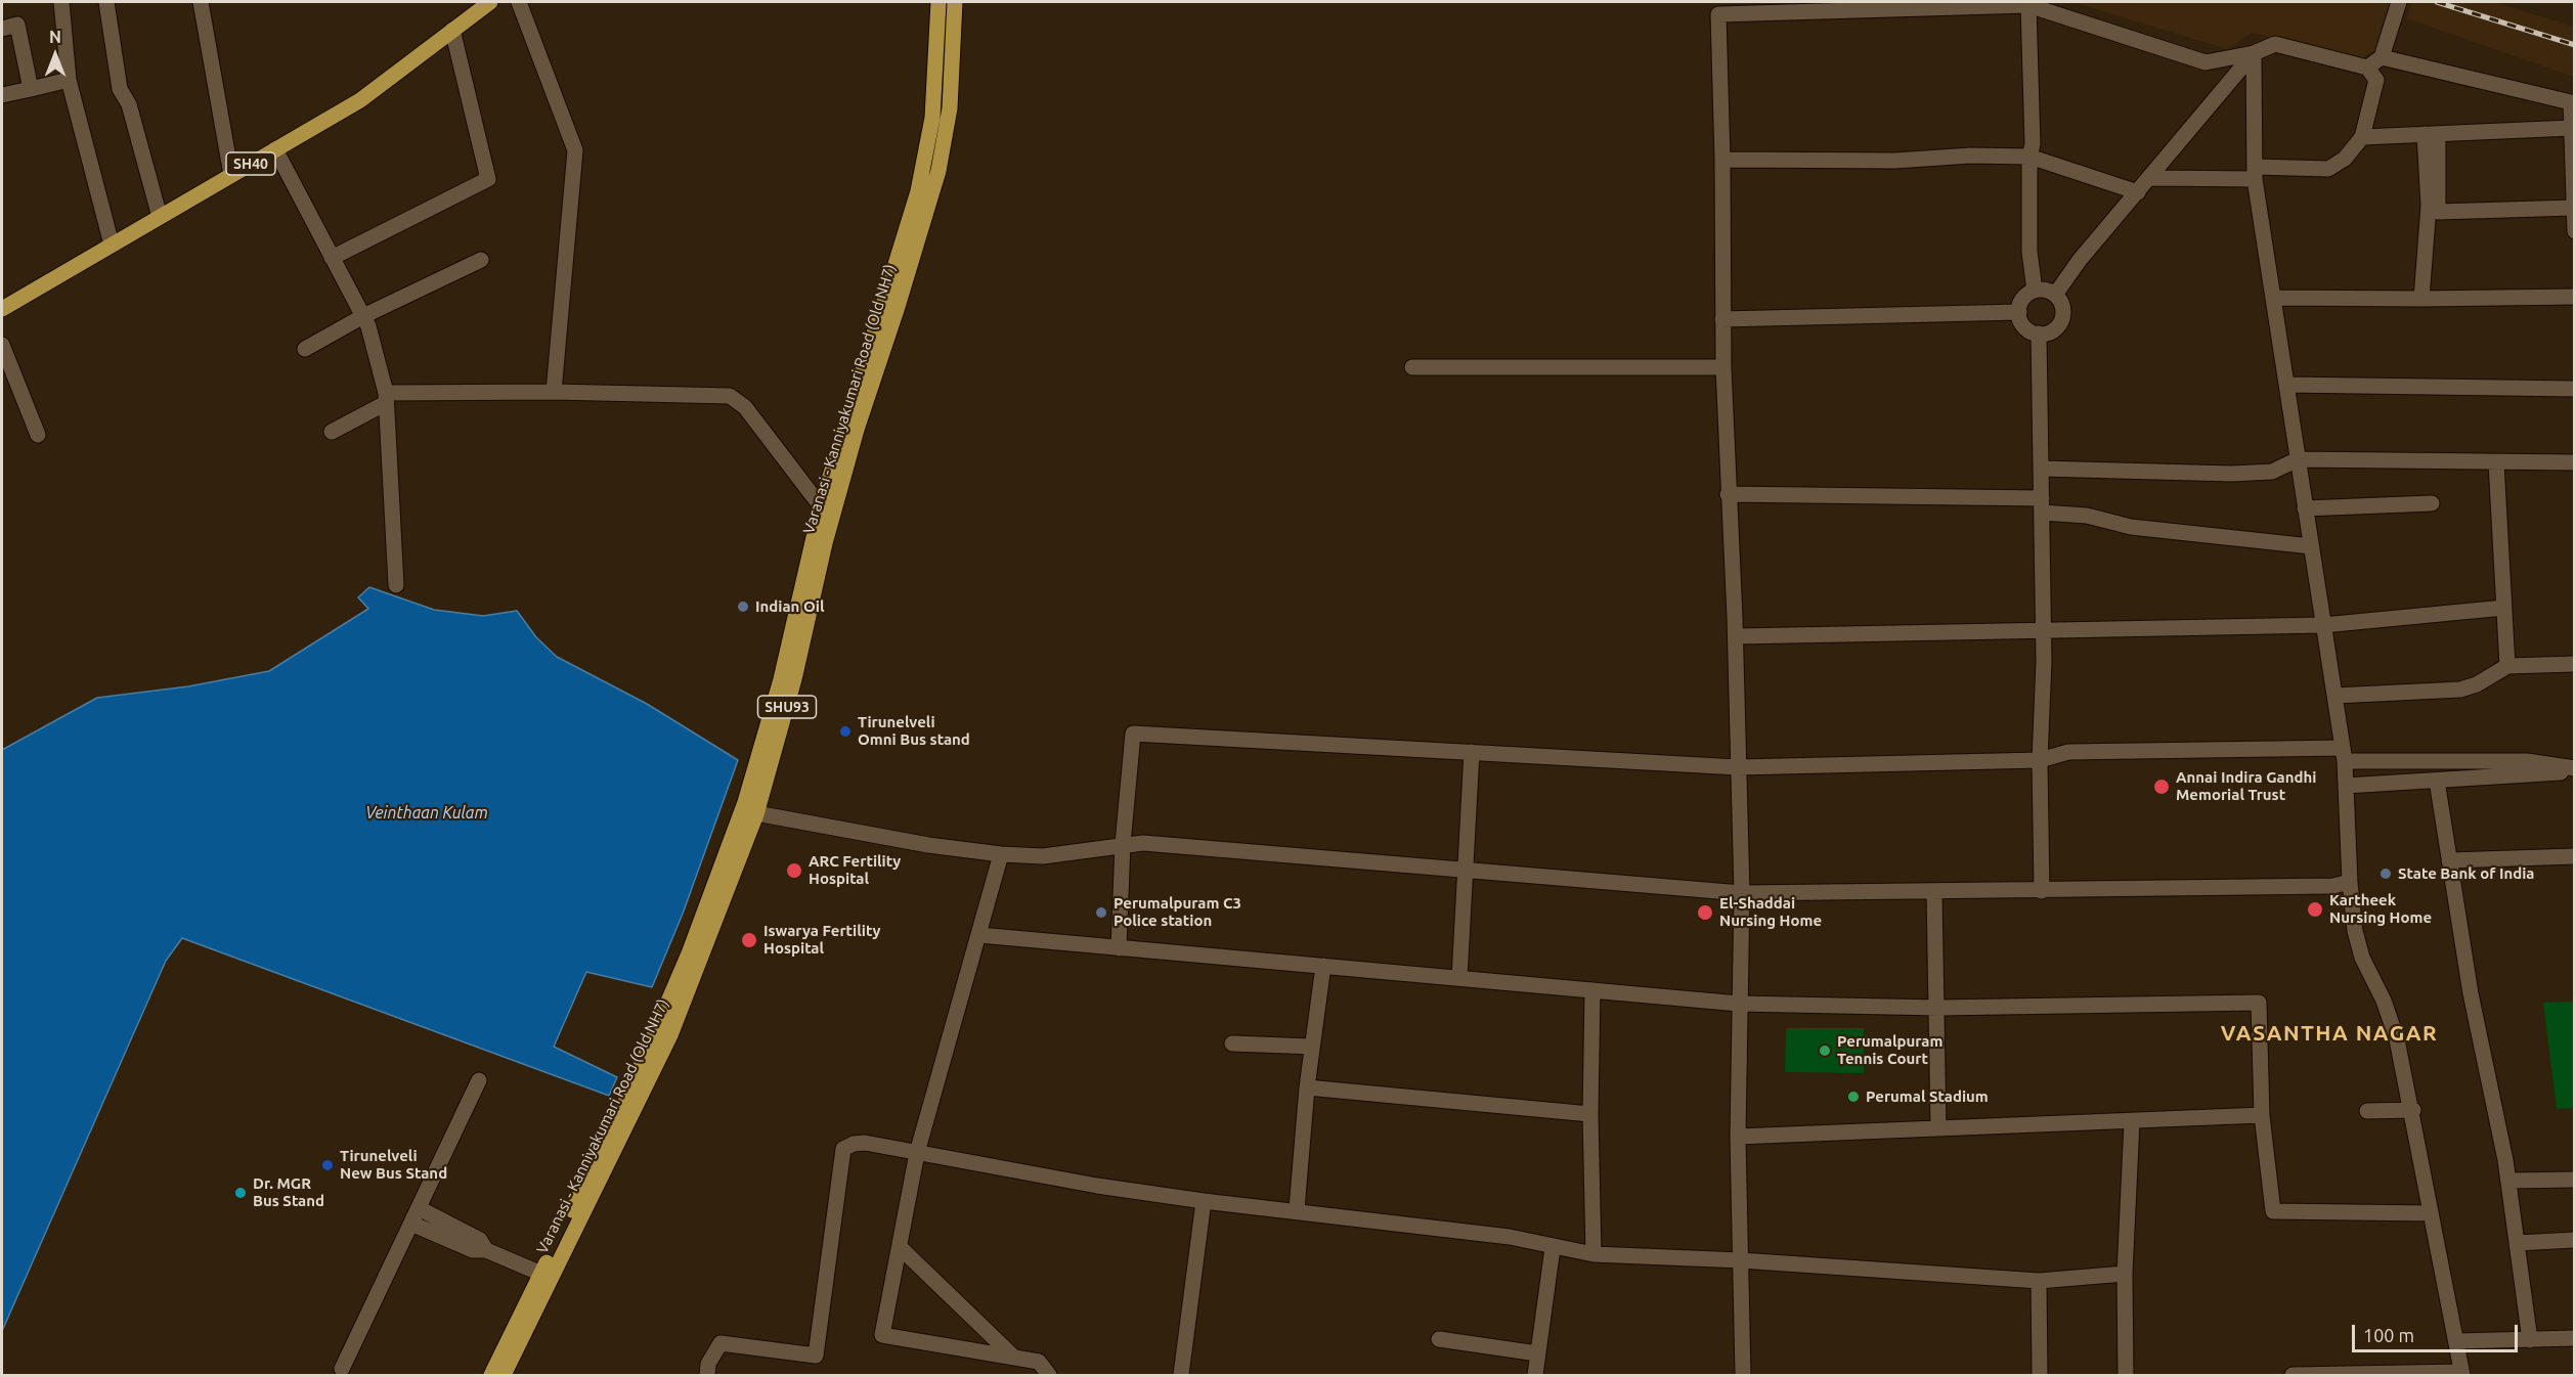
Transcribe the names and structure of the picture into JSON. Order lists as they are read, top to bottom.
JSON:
{
  "streets": {
    "main road": ["SH40", "Varanasi - Kanniyakumari Road (Old NH7)", "SHU93"]
  },
  "districts": ["VASANTHA NAGAR"],
  "water": ["Veinthaan Kulam"],
  "places": [
    "Indian Oil",
    "Tirunelveli Omni Bus stand",
    "Annai Indira Gandhi Memorial Trust",
    "ARC Fertility Hospital",
    "State Bank of India",
    "Kartheek Nursing Home",
    "Perumalpuram C3 Police station",
    "El-Shaddai Nursing Home",
    "Iswarya Fertility Hospital",
    "Perumalpuram Tennis Court",
    "Perumal Stadium",
    "Tirunelveli New Bus Stand",
    "Dr. MGR Bus Stand"
  ],
  "scale_bar": "100 m",
  "north": "top"
}
